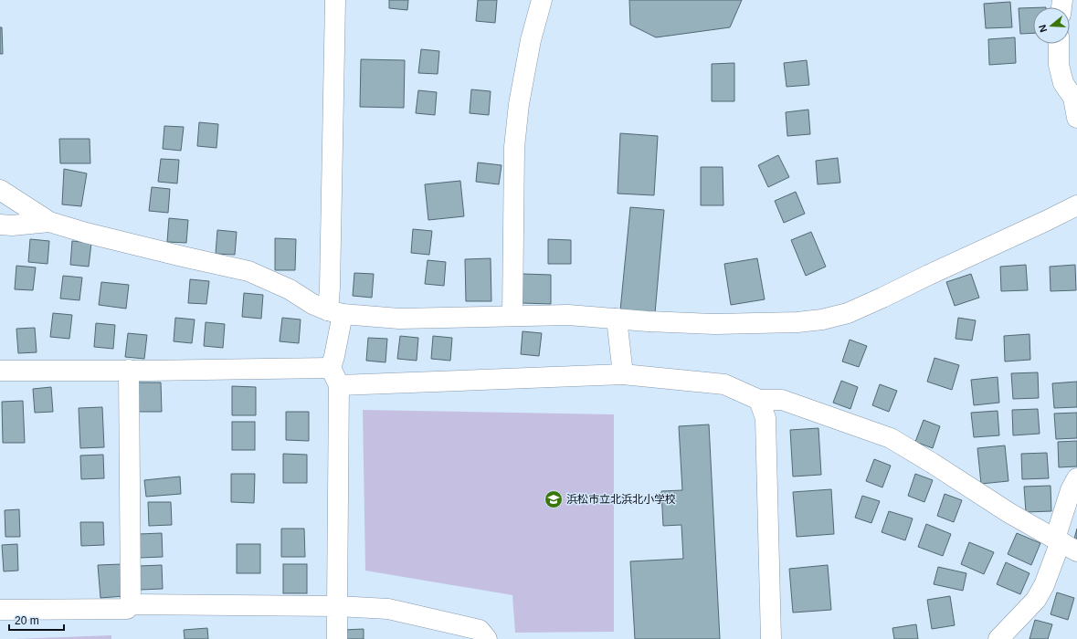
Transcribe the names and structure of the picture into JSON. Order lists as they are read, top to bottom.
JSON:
{
  "places": {
    "school or university": ["浜松市立北浜北小学校"]
  },
  "scale_bar": "20 m",
  "north": "left"
}
